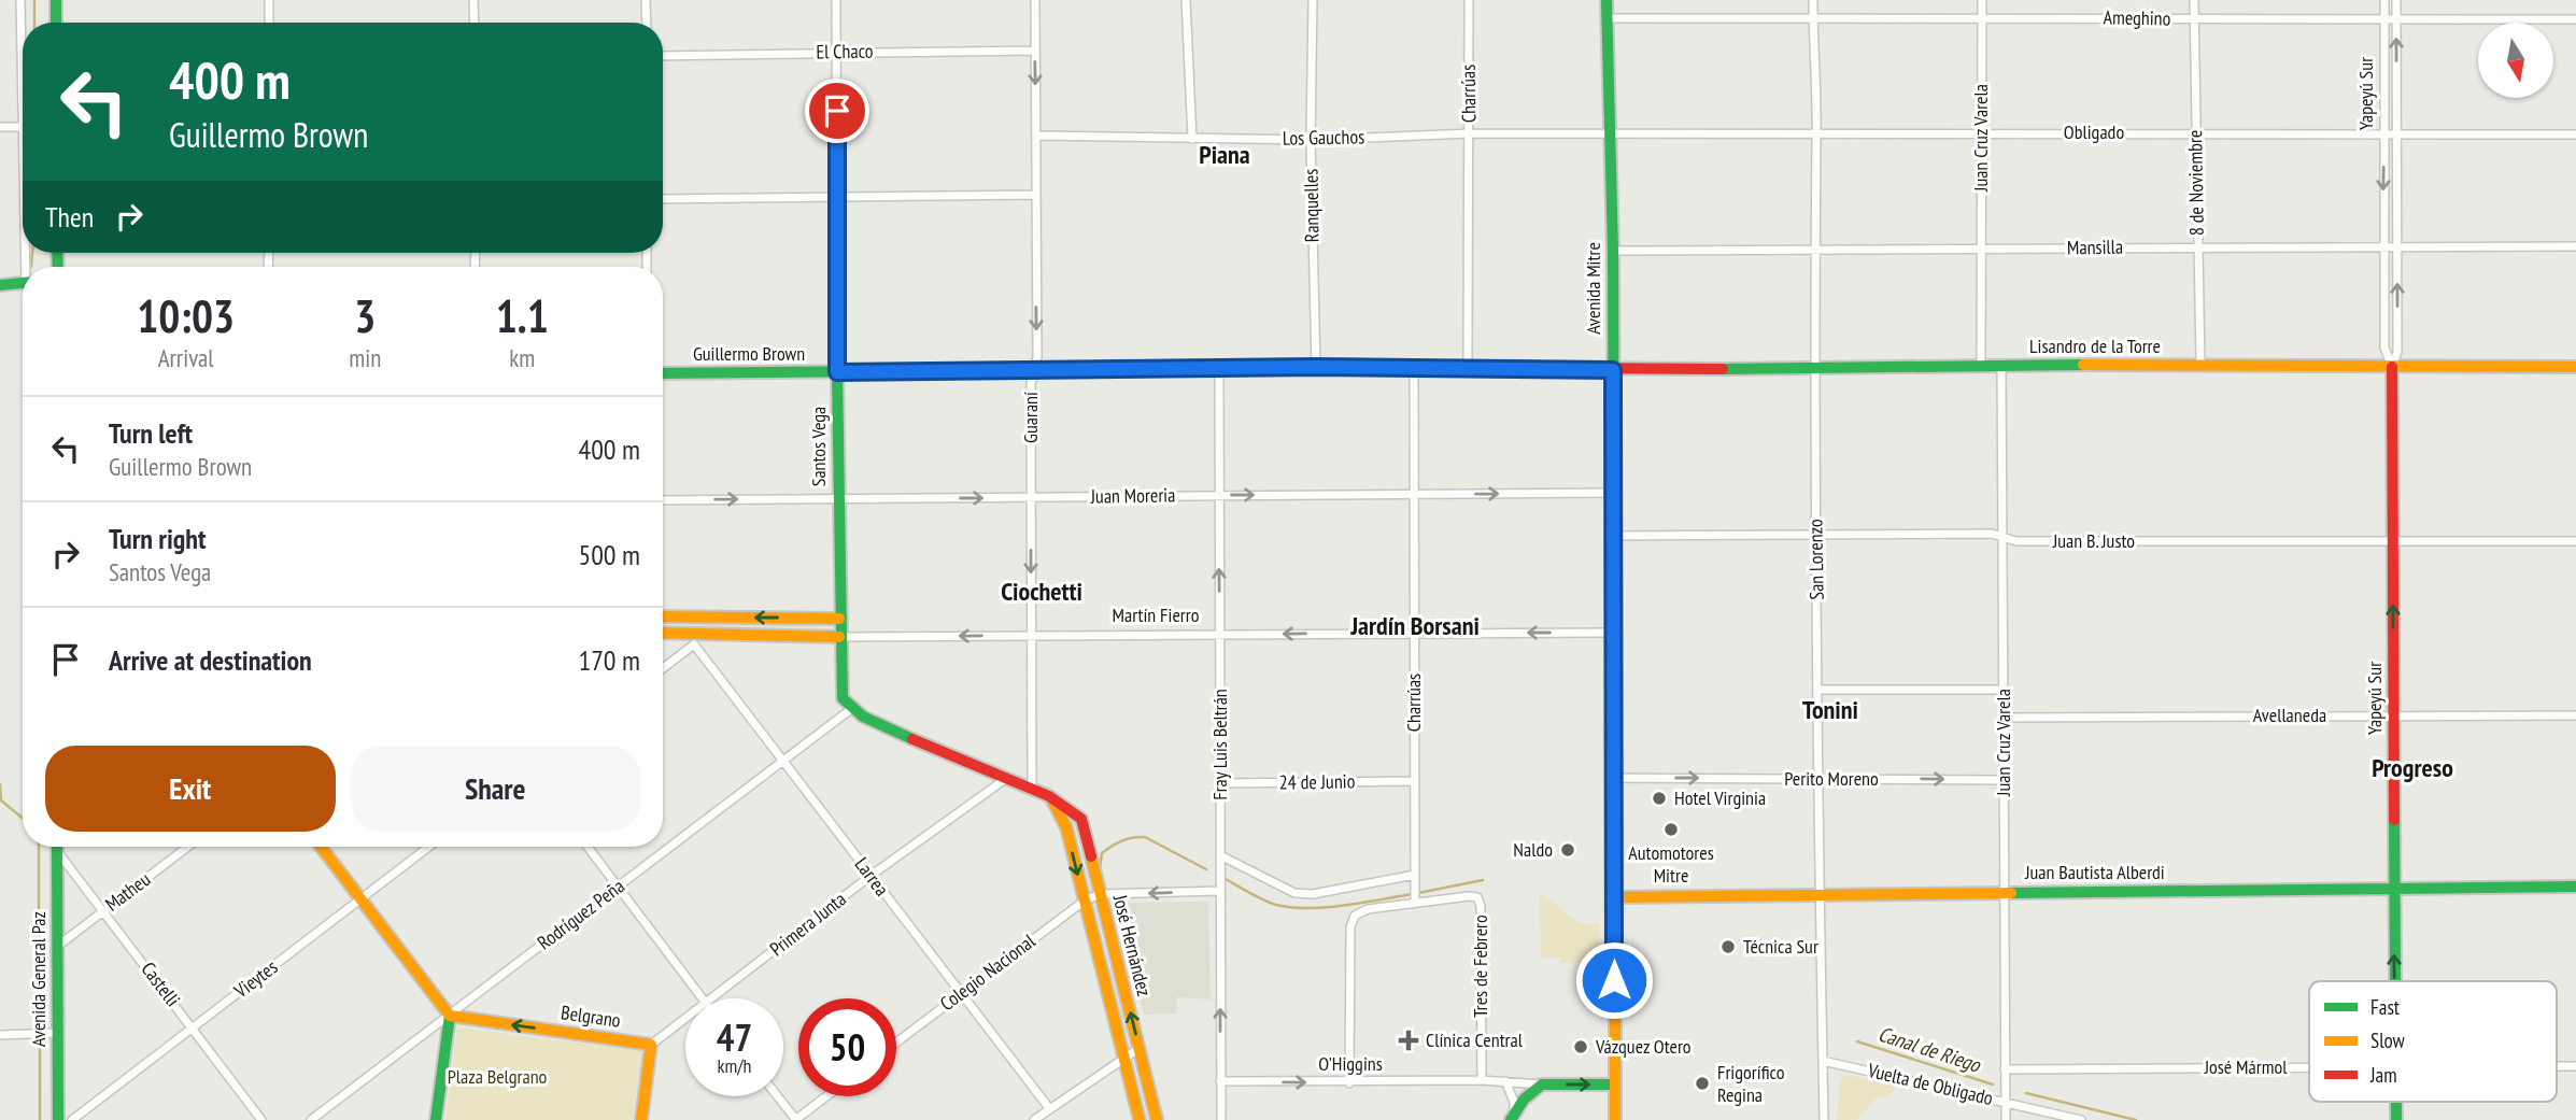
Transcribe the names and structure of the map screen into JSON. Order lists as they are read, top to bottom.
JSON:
{
  "streets": {
    "street": [
      "Ameghino",
      "El Chaco",
      "Charrúas",
      "Yapeyú Sur",
      "Obligado",
      "Los Gauchos",
      "Juan Cruz Varela",
      "8 de Noviembre",
      "Ranquelles",
      "Mansilla",
      "Avenida Mitre",
      "Lisandro de la Torre",
      "Guillermo Brown",
      "Guaraní",
      "Santos Vega",
      "Juan Moreria",
      "Juan B. Justo",
      "San Lorenzo",
      "Martín Fierro",
      "Avellaneda",
      "Fray Luis Beltrán",
      "Perito Moreno",
      "24 de Junio",
      "Juan Bautista Alberdi",
      "Larrea",
      "Matheu",
      "Rodríguez Peña",
      "Primera Junta",
      "José Hernández",
      "Tres de Febrero",
      "Colegio Nacional",
      "Avenida General Paz",
      "Vieytes",
      "Castelli",
      "Belgrano",
      "O'Higgins",
      "José Mármol",
      "Vuelta de Obligado"
    ]
  },
  "crossings": [
    ["Ameghino", "Yapeyú Sur"],
    ["Ameghino", "Juan Cruz Varela"],
    ["Ameghino", "8 de Noviembre"],
    ["Ameghino", "Avenida Mitre"],
    ["Ameghino", "San Lorenzo"],
    ["El Chaco", "Guaraní"],
    ["El Chaco", "Santos Vega"],
    ["Charrúas", "Los Gauchos"],
    ["Charrúas", "Guillermo Brown"],
    ["Charrúas", "Juan Moreria"],
    ["Charrúas", "Martín Fierro"],
    ["Charrúas", "24 de Junio"],
    ["Charrúas", "Tres de Febrero"],
    ["Yapeyú Sur", "Obligado"],
    ["Yapeyú Sur", "Mansilla"],
    ["Yapeyú Sur", "Lisandro de la Torre"],
    ["Yapeyú Sur", "Juan B. Justo"],
    ["Yapeyú Sur", "Avellaneda"],
    ["Yapeyú Sur", "Juan Bautista Alberdi"],
    ["Obligado", "Los Gauchos"],
    ["Obligado", "Juan Cruz Varela"],
    ["Obligado", "8 de Noviembre"],
    ["Obligado", "Avenida Mitre"],
    ["Obligado", "San Lorenzo"],
    ["Los Gauchos", "Ranquelles"],
    ["Los Gauchos", "Avenida Mitre"],
    ["Los Gauchos", "Guaraní"],
    ["Juan Cruz Varela", "Mansilla"],
    ["Juan Cruz Varela", "Lisandro de la Torre"],
    ["Juan Cruz Varela", "Juan B. Justo"],
    ["Juan Cruz Varela", "Avellaneda"],
    ["Juan Cruz Varela", "Perito Moreno"],
    ["Juan Cruz Varela", "Juan Bautista Alberdi"],
    ["Juan Cruz Varela", "José Mármol"],
    ["Juan Cruz Varela", "Vuelta de Obligado"],
    ["8 de Noviembre", "Mansilla"],
    ["8 de Noviembre", "Lisandro de la Torre"],
    ["Ranquelles", "Guillermo Brown"],
    ["Mansilla", "Avenida Mitre"],
    ["Mansilla", "San Lorenzo"],
    ["Avenida Mitre", "Lisandro de la Torre"],
    ["Avenida Mitre", "Guillermo Brown"],
    ["Avenida Mitre", "Juan Moreria"],
    ["Avenida Mitre", "Juan B. Justo"],
    ["Avenida Mitre", "Martín Fierro"],
    ["Avenida Mitre", "Perito Moreno"],
    ["Avenida Mitre", "Juan Bautista Alberdi"],
    ["Avenida Mitre", "O'Higgins"],
    ["Lisandro de la Torre", "Guillermo Brown"],
    ["Lisandro de la Torre", "San Lorenzo"],
    ["Guillermo Brown", "Guaraní"],
    ["Guillermo Brown", "Santos Vega"],
    ["Guillermo Brown", "Fray Luis Beltrán"],
    ["Guaraní", "Juan Moreria"],
    ["Guaraní", "Martín Fierro"],
    ["Guaraní", "José Hernández"],
    ["Santos Vega", "Juan Moreria"],
    ["Santos Vega", "Martín Fierro"],
    ["Santos Vega", "Rodríguez Peña"],
    ["Santos Vega", "José Hernández"],
    ["Juan Moreria", "Fray Luis Beltrán"],
    ["Juan B. Justo", "San Lorenzo"],
    ["San Lorenzo", "Perito Moreno"],
    ["San Lorenzo", "Juan Bautista Alberdi"],
    ["San Lorenzo", "Vuelta de Obligado"],
    ["Martín Fierro", "Fray Luis Beltrán"],
    ["Martín Fierro", "Larrea"],
    ["Fray Luis Beltrán", "24 de Junio"],
    ["Fray Luis Beltrán", "O'Higgins"],
    ["Larrea", "Rodríguez Peña"],
    ["Larrea", "Primera Junta"],
    ["Larrea", "Colegio Nacional"],
    ["Matheu", "Avenida General Paz"],
    ["Matheu", "Castelli"],
    ["Rodríguez Peña", "José Hernández"],
    ["Rodríguez Peña", "Belgrano"],
    ["Primera Junta", "José Hernández"],
    ["Primera Junta", "Belgrano"],
    ["José Hernández", "Colegio Nacional"],
    ["Tres de Febrero", "O'Higgins"],
    ["Vieytes", "Castelli"]
  ],
  "one_way": [
    "Guaraní",
    "Juan Moreria",
    "Martín Fierro",
    "Fray Luis Beltrán",
    "Perito Moreno",
    "Belgrano",
    "O'Higgins"
  ],
  "districts": [
    "Piana",
    "Ciochetti",
    "Jardín Borsani",
    "Tonini",
    "Progreso"
  ],
  "water": ["Canal de Riego"],
  "parks": ["Plaza Belgrano"],
  "places": {
    "other": [
      "Hotel Virginia",
      "Automotores Mitre",
      "Naldo",
      "Técnica Sur",
      "Vázquez Otero",
      "Frigorífico Regina"
    ],
    "health": ["Clínica Central"]
  },
  "legend": ["Fast", "Slow", "Jam"],
  "north": "bottom",
  "page": {
    "turn": ["400 m", "Guillermo Brown"],
    "then": "Then",
    "eta": [
      "10:03",
      "Arrival",
      "3",
      "min",
      "1.1",
      "km"
    ],
    "list": [
      {
        "name": "Turn left",
        "note": "Guillermo Brown",
        "value": "400 m"
      },
      {
        "name": "Turn right",
        "note": "Santos Vega",
        "value": "500 m"
      },
      {
        "name": "Arrive at destination",
        "value": "170 m"
      }
    ],
    "buttons": ["Exit", "Share"],
    "speed": "47 km/h",
    "limit": "50"
  }
}
